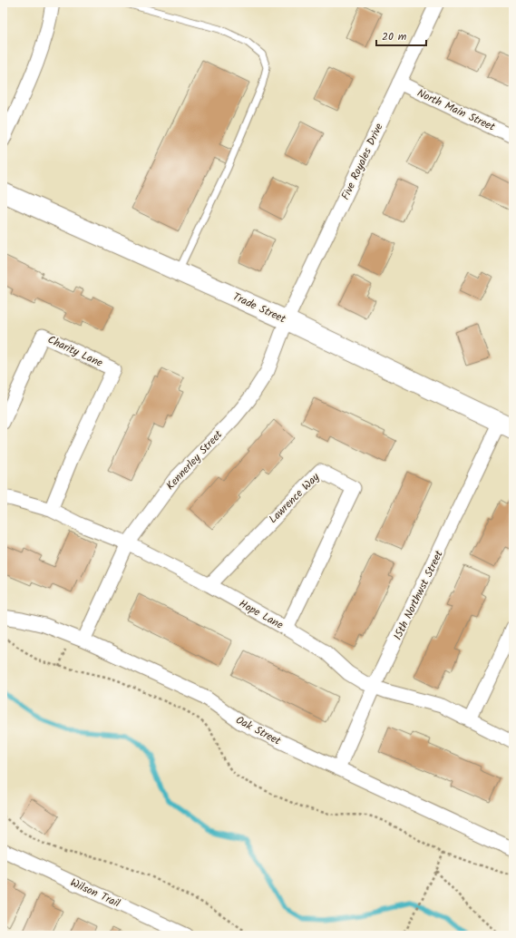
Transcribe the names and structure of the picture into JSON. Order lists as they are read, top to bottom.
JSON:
{
  "streets": {
    "street": [
      "North Main Street",
      "Five Royales Drive",
      "Trade Street",
      "Charity Lane",
      "Kennerley Street",
      "Lawrence Way",
      "15th Northwst Street",
      "Hope Lane",
      "Oak Street",
      "Wilson Trail"
    ]
  },
  "crossings": [
    ["North Main Street", "Five Royales Drive"],
    ["Five Royales Drive", "Trade Street"],
    ["Five Royales Drive", "Kennerley Street"],
    ["Trade Street", "Kennerley Street"],
    ["Trade Street", "15th Northwst Street"],
    ["Charity Lane", "Hope Lane"],
    ["Kennerley Street", "Hope Lane"],
    ["Kennerley Street", "Oak Street"],
    ["Lawrence Way", "Hope Lane"],
    ["15th Northwst Street", "Hope Lane"],
    ["15th Northwst Street", "Oak Street"]
  ],
  "scale_bar": "20 m"
}
